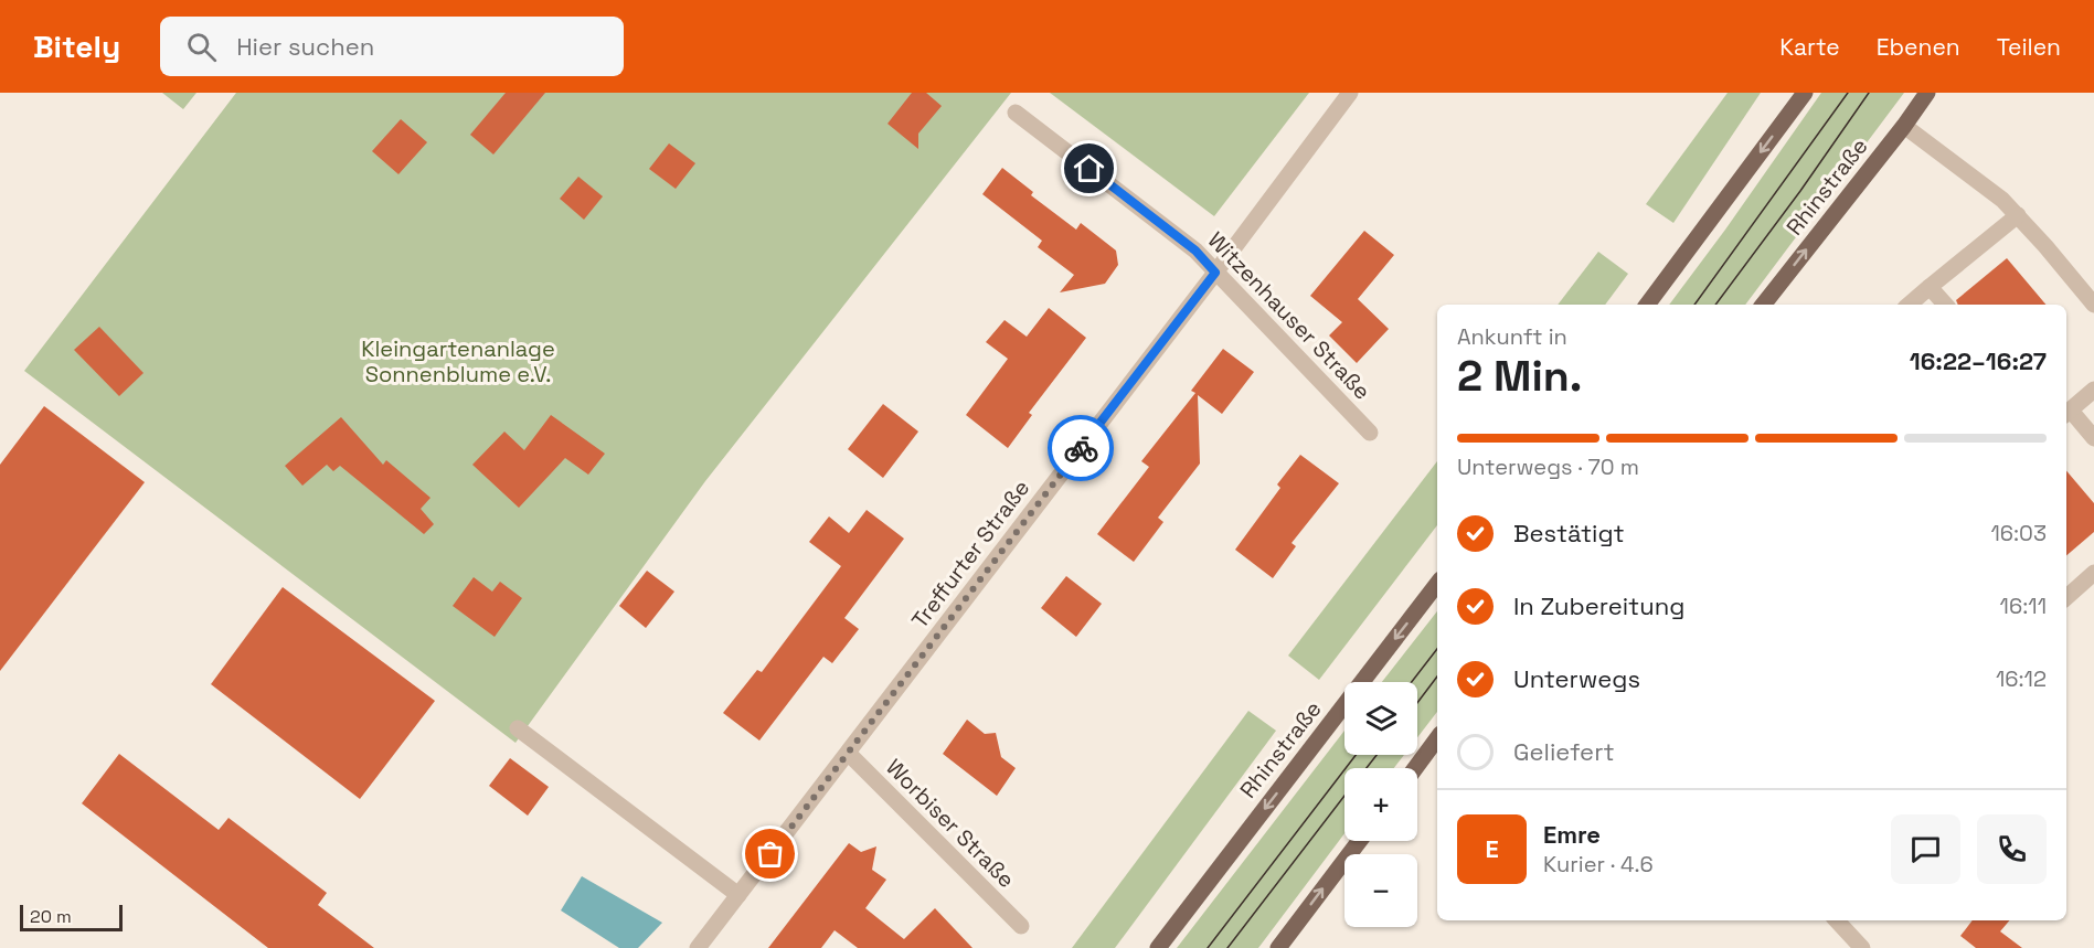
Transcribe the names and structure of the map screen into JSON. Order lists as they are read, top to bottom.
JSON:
{
  "streets": {
    "main road": ["Rhinstraße"],
    "street": ["Witzenhauser Straße", "Treffurter Straße", "Worbiser Straße"]
  },
  "crossings": [
    ["Witzenhauser Straße", "Treffurter Straße"],
    ["Treffurter Straße", "Worbiser Straße"]
  ],
  "parks": ["Kleingartenanlage Sonnenblume e.V."],
  "scale_bar": "20 m",
  "page": {
    "header": "Bitely",
    "search": "Hier suchen",
    "nav": ["Karte", "Ebenen", "Teilen"],
    "heading": ["2 Min.", "Ankunft in", "16:22–16:27"],
    "panel": ["Emre", "Kurier · 4.6"],
    "bar": "Unterwegs · 70 m",
    "list": [
      ["Bestätigt", "16:03"],
      ["In Zubereitung", "16:11"],
      ["Unterwegs", "16:12"],
      "Geliefert"
    ],
    "map_buttons": ["+", "−"],
    "round": "E",
    "scale": "20 m"
  }
}
